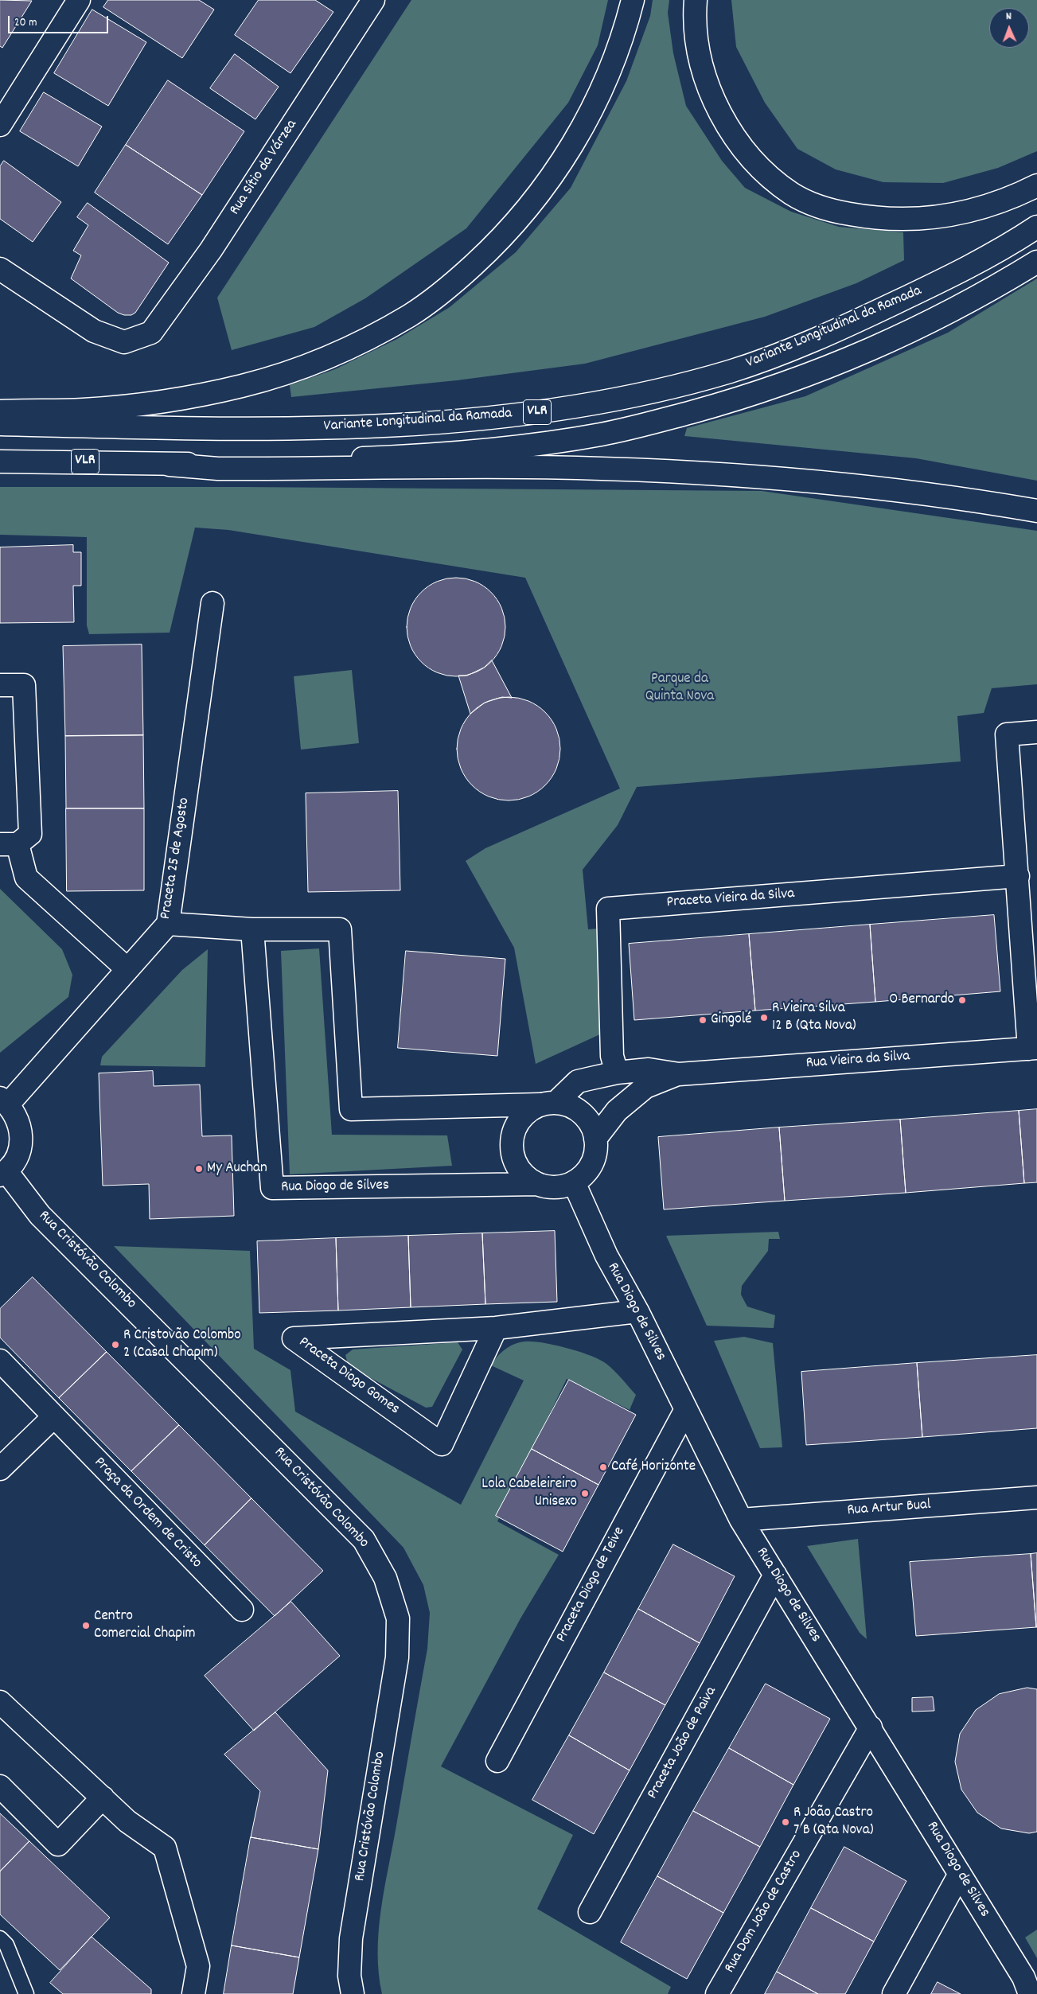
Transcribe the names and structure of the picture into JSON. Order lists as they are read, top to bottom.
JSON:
{
  "streets": {
    "main road": [
      "Rua Sítio da Várzea",
      "Variante Longitudinal da Ramada",
      "VLR",
      "Praceta 25 de Agosto",
      "Praceta Vieira da Silva",
      "Rua Vieira da Silva",
      "Rua Diogo de Silves",
      "Rua Cristóvão Colombo",
      "Praceta Diogo Gomes",
      "Rua Artur Bual",
      "Praça da Ordem de Cristo",
      "Praceta Diogo de Teive",
      "Praceta João de Paiva",
      "Rua Dom João de Castro"
    ]
  },
  "crossings": [
    ["Praceta 25 de Agosto", "Rua Diogo de Silves"],
    ["Praceta 25 de Agosto", "Rua Cristóvão Colombo"],
    ["Praceta Vieira da Silva", "Rua Vieira da Silva"],
    ["Rua Vieira da Silva", "Rua Diogo de Silves"],
    ["Rua Diogo de Silves", "Praceta Diogo Gomes"],
    ["Rua Diogo de Silves", "Rua Artur Bual"],
    ["Rua Diogo de Silves", "Praceta Diogo de Teive"],
    ["Rua Diogo de Silves", "Praceta João de Paiva"],
    ["Rua Diogo de Silves", "Rua Dom João de Castro"]
  ],
  "parks": ["Parque da Quinta Nova"],
  "places": [
    "O Bernardo",
    "R Vieira Silva 12 B (Qta Nova)",
    "Gingolé",
    "My Auchan",
    "R Cristovão Colombo 2 (Casal Chapim)",
    "Café Horizonte",
    "Lola Cabeleireiro Unisexo",
    "Centro Comercial Chapim",
    "R João Castro 7 B (Qta Nova)"
  ],
  "scale_bar": "20 m",
  "north": "top"
}
